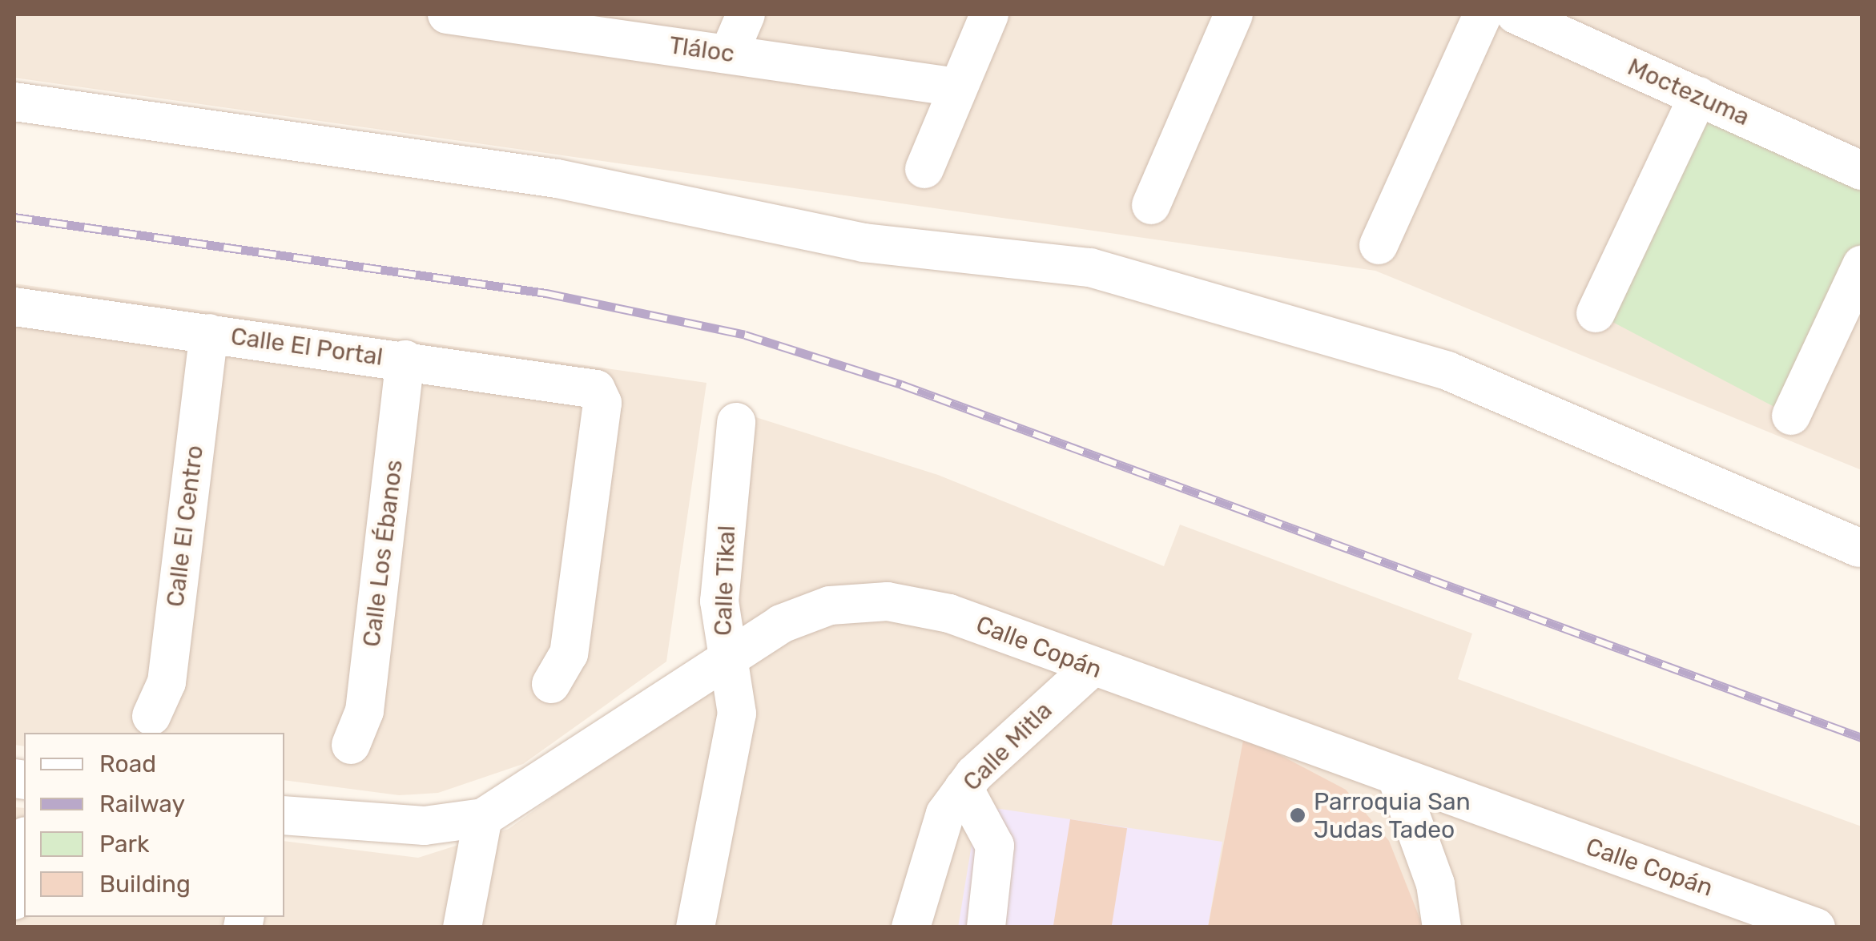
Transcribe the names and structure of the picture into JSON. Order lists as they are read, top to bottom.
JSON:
{
  "streets": {
    "street": [
      "Tláloc",
      "Moctezuma",
      "Calle El Portal",
      "Calle El Centro",
      "Calle Los Ébanos",
      "Calle Tikal",
      "Calle Copán",
      "Calle Mitla"
    ]
  },
  "crossings": [
    ["Calle El Portal", "Calle El Centro"],
    ["Calle El Portal", "Calle Los Ébanos"],
    ["Calle Tikal", "Calle Copán"],
    ["Calle Copán", "Calle Mitla"]
  ],
  "places": ["Parroquia San Judas Tadeo"],
  "legend": [
    "Road",
    "Railway",
    "Park",
    "Building"
  ]
}
